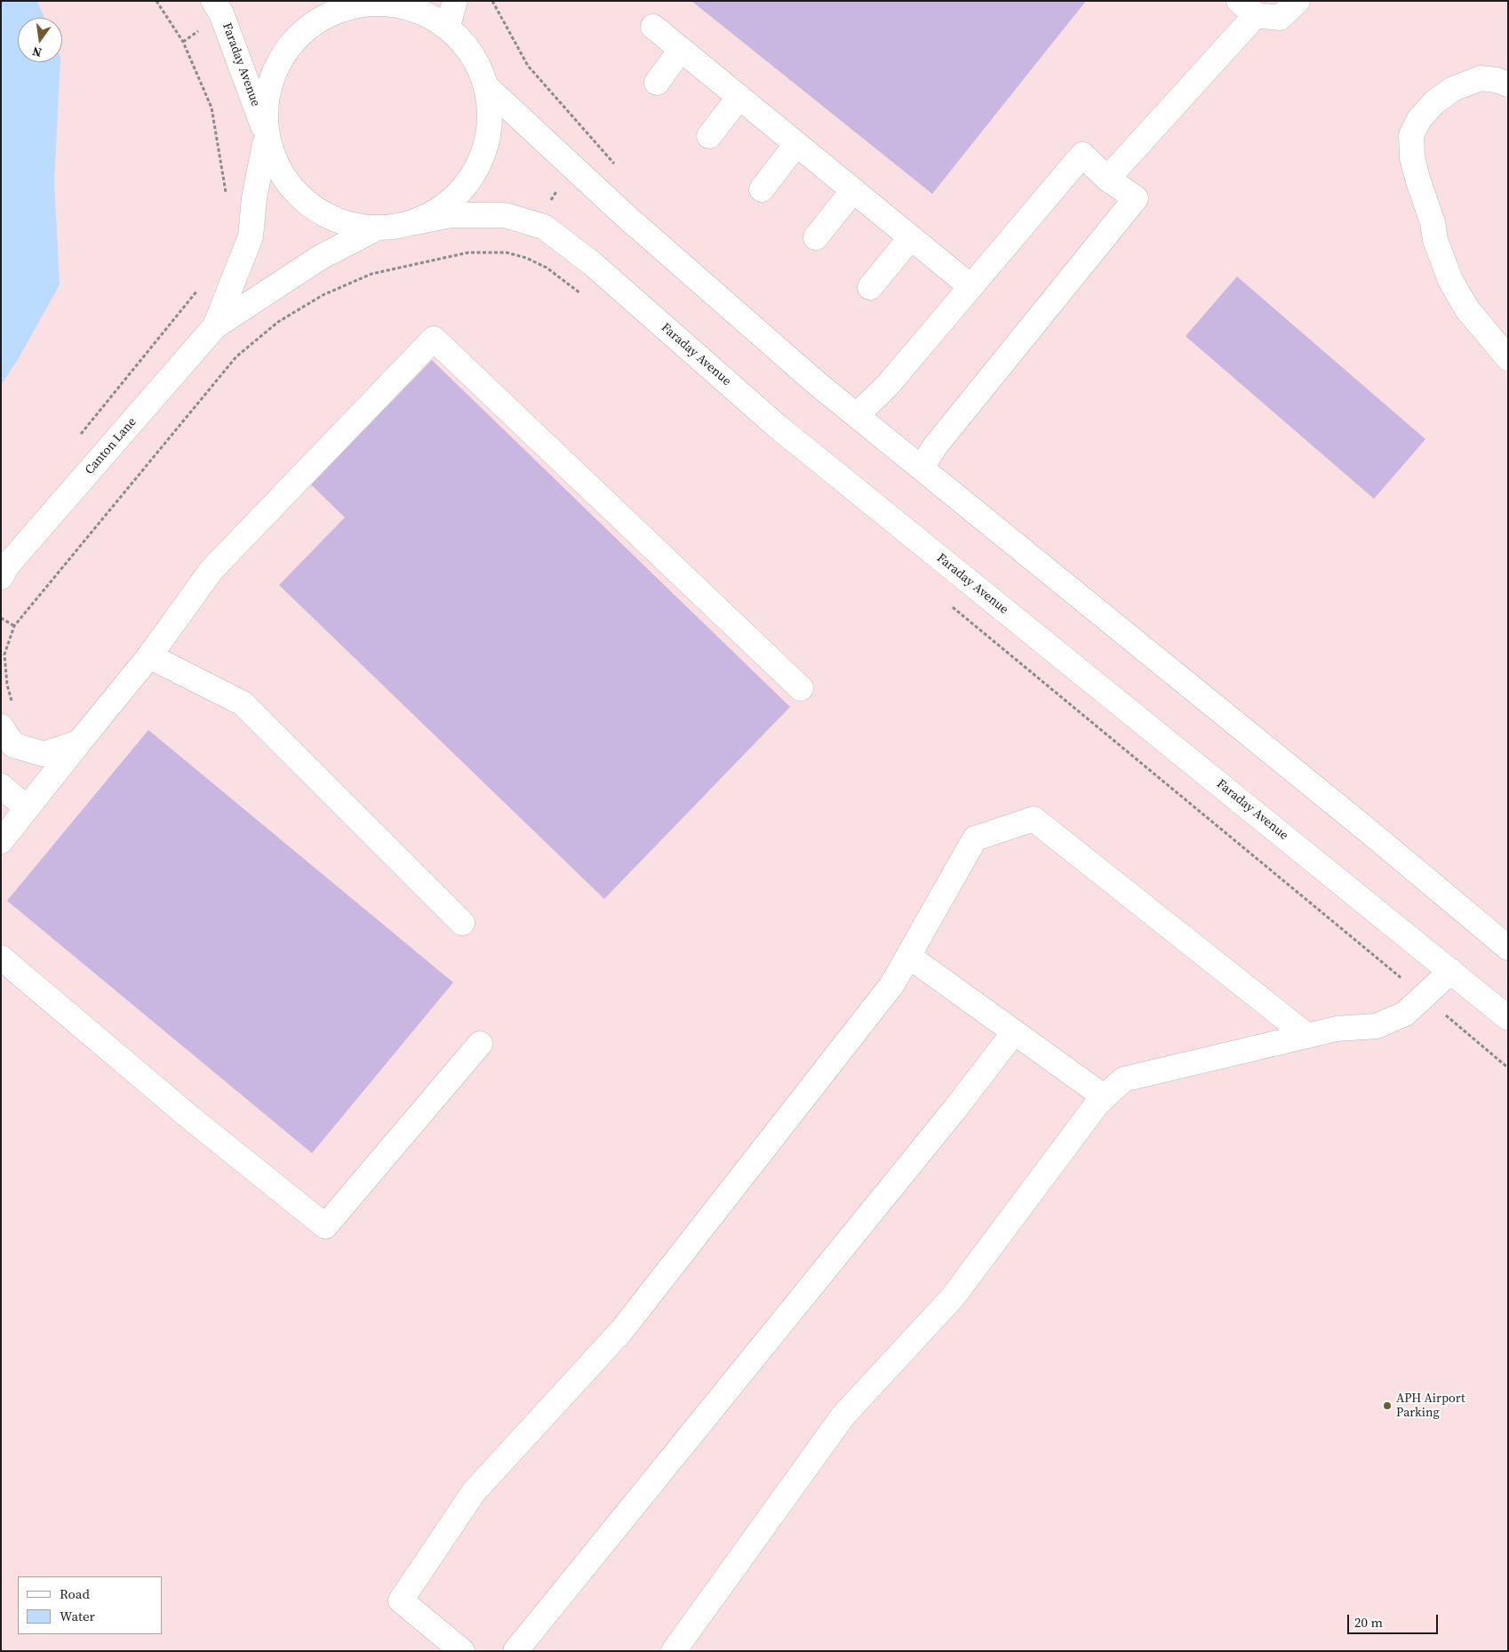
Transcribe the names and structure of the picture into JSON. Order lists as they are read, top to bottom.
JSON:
{
  "streets": {
    "street": ["Faraday Avenue", "Canton Lane"]
  },
  "crossings": [
    ["Faraday Avenue", "Canton Lane"]
  ],
  "places": ["APH Airport Parking"],
  "legend": ["Road", "Water"],
  "scale_bar": "20 m",
  "north": "bottom"
}
